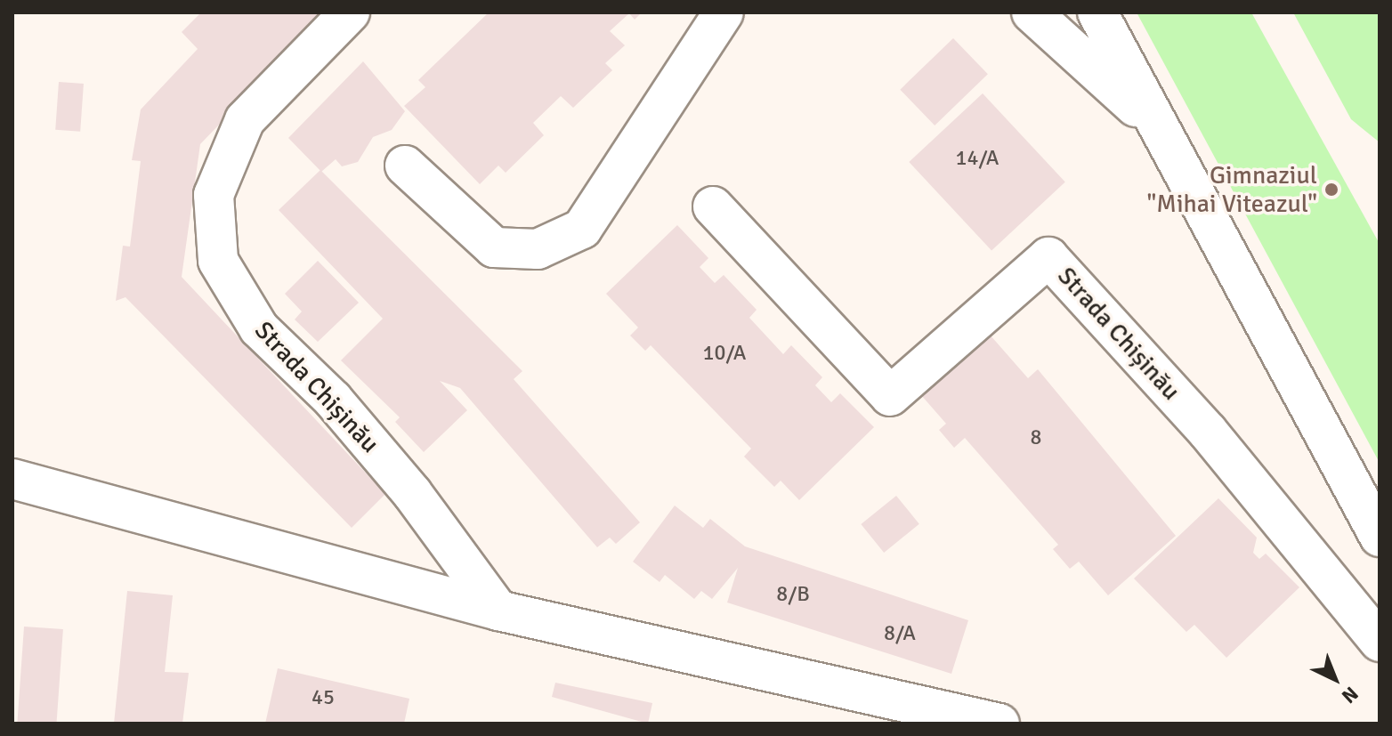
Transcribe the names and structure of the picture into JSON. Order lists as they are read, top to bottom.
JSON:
{
  "streets": {
    "street": ["Strada Chișinău"]
  },
  "places": ["Gimnaziul \"Mihai Viteazul\""],
  "house_numbers": [
    "14/A",
    "10/A",
    "8",
    "8/B",
    "8/A",
    "45"
  ],
  "north": "bottom right"
}
